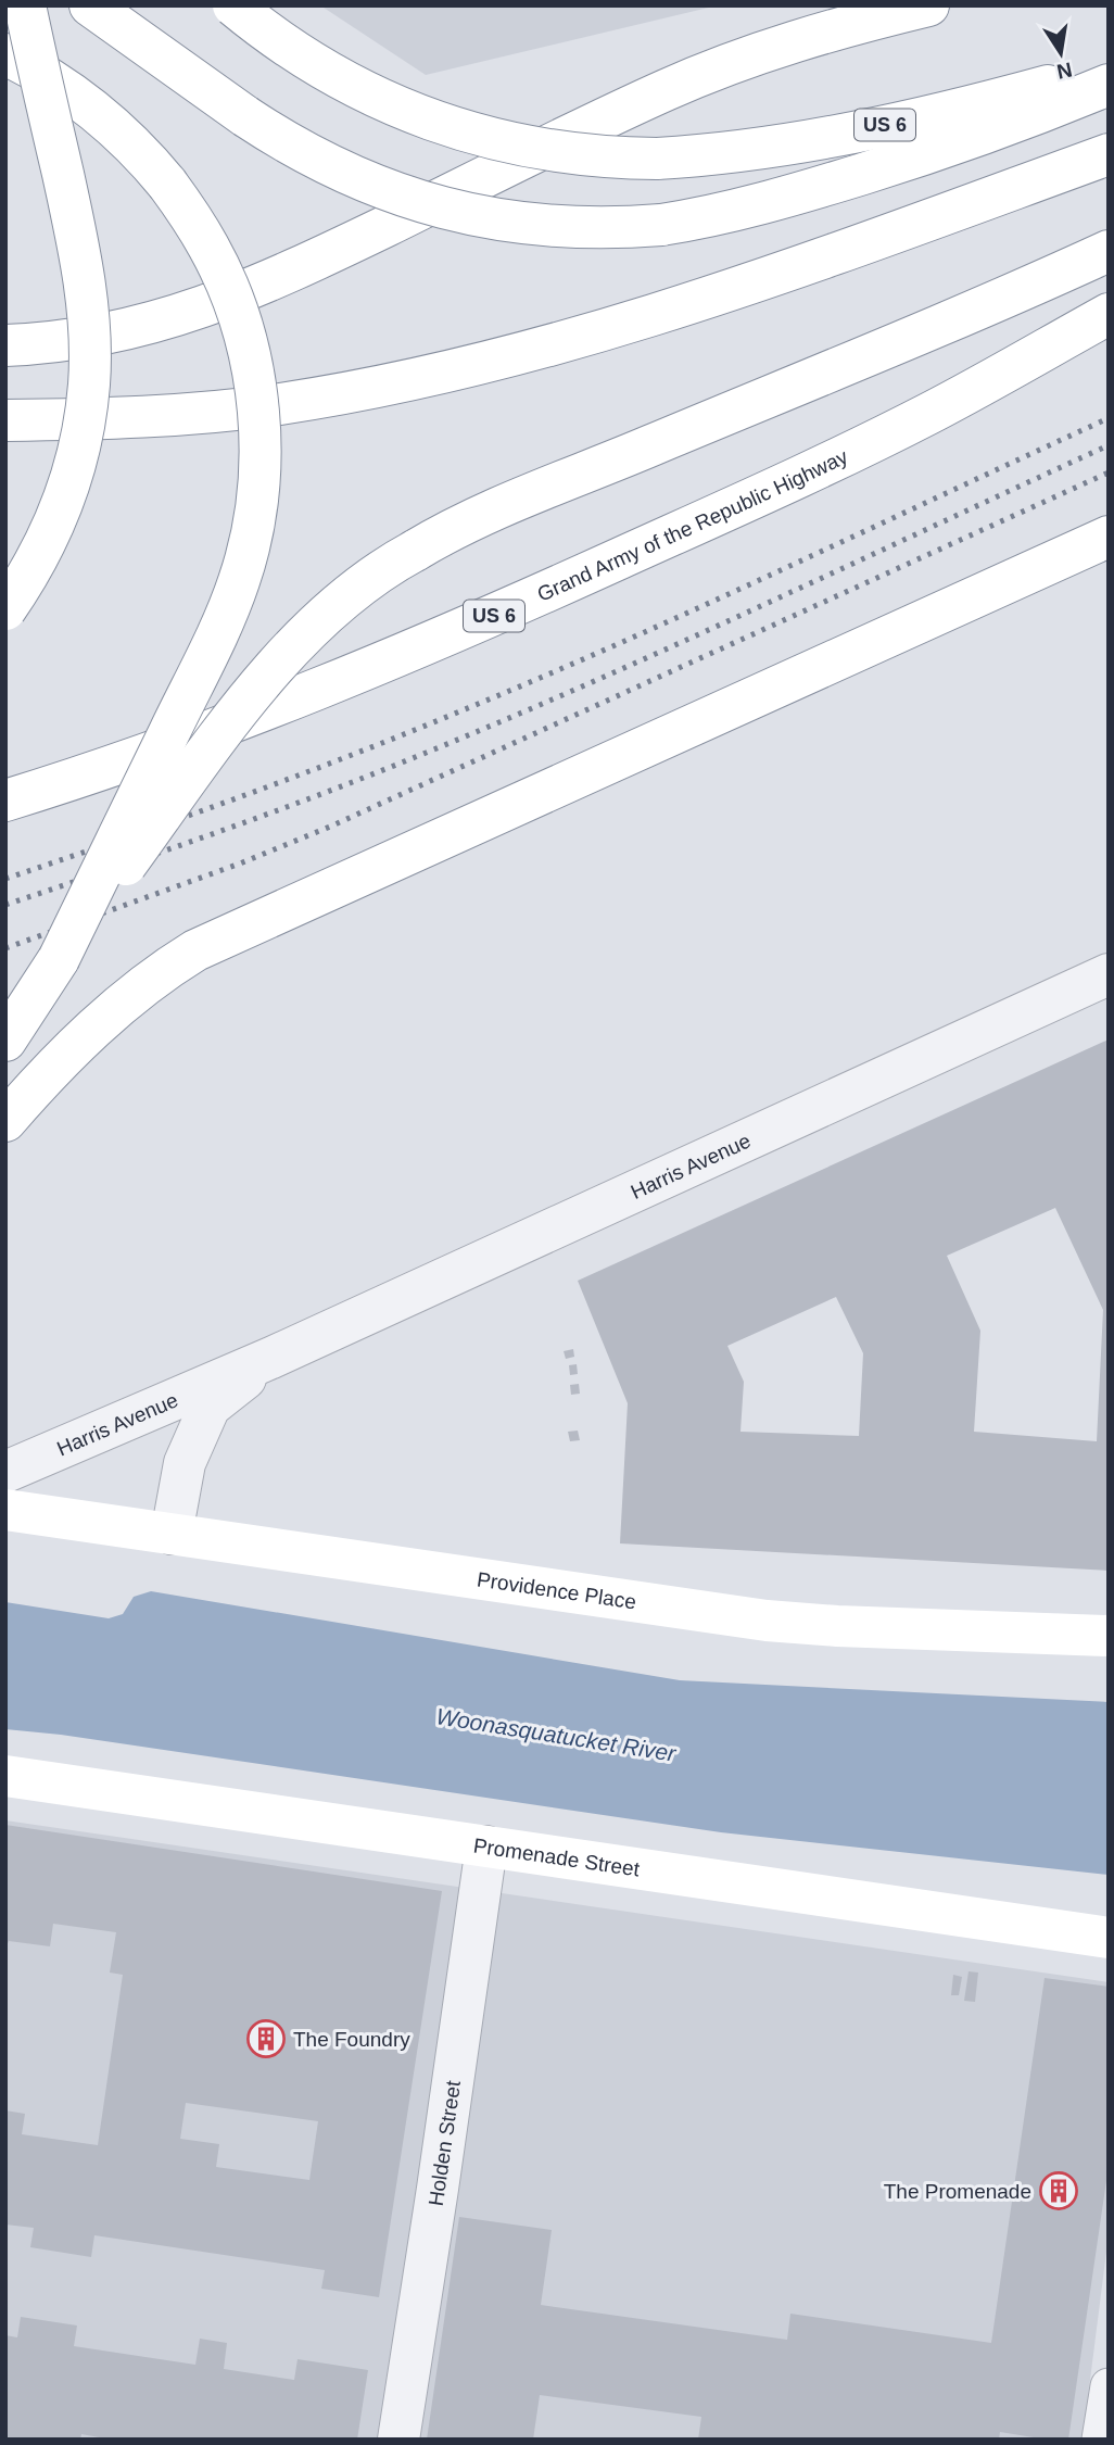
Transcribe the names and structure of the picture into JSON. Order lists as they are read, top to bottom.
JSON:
{
  "streets": {
    "main road": [
      "US 6",
      "Grand Army of the Republic Highway",
      "Providence Place",
      "Promenade Street"
    ],
    "street": ["Harris Avenue", "Holden Street"]
  },
  "crossings": [
    ["Harris Avenue", "Providence Place"],
    ["Promenade Street", "Holden Street"]
  ],
  "water": ["Woonasquatucket River"],
  "places": {
    "building": ["The Foundry", "The Promenade"]
  },
  "north": "bottom"
}
